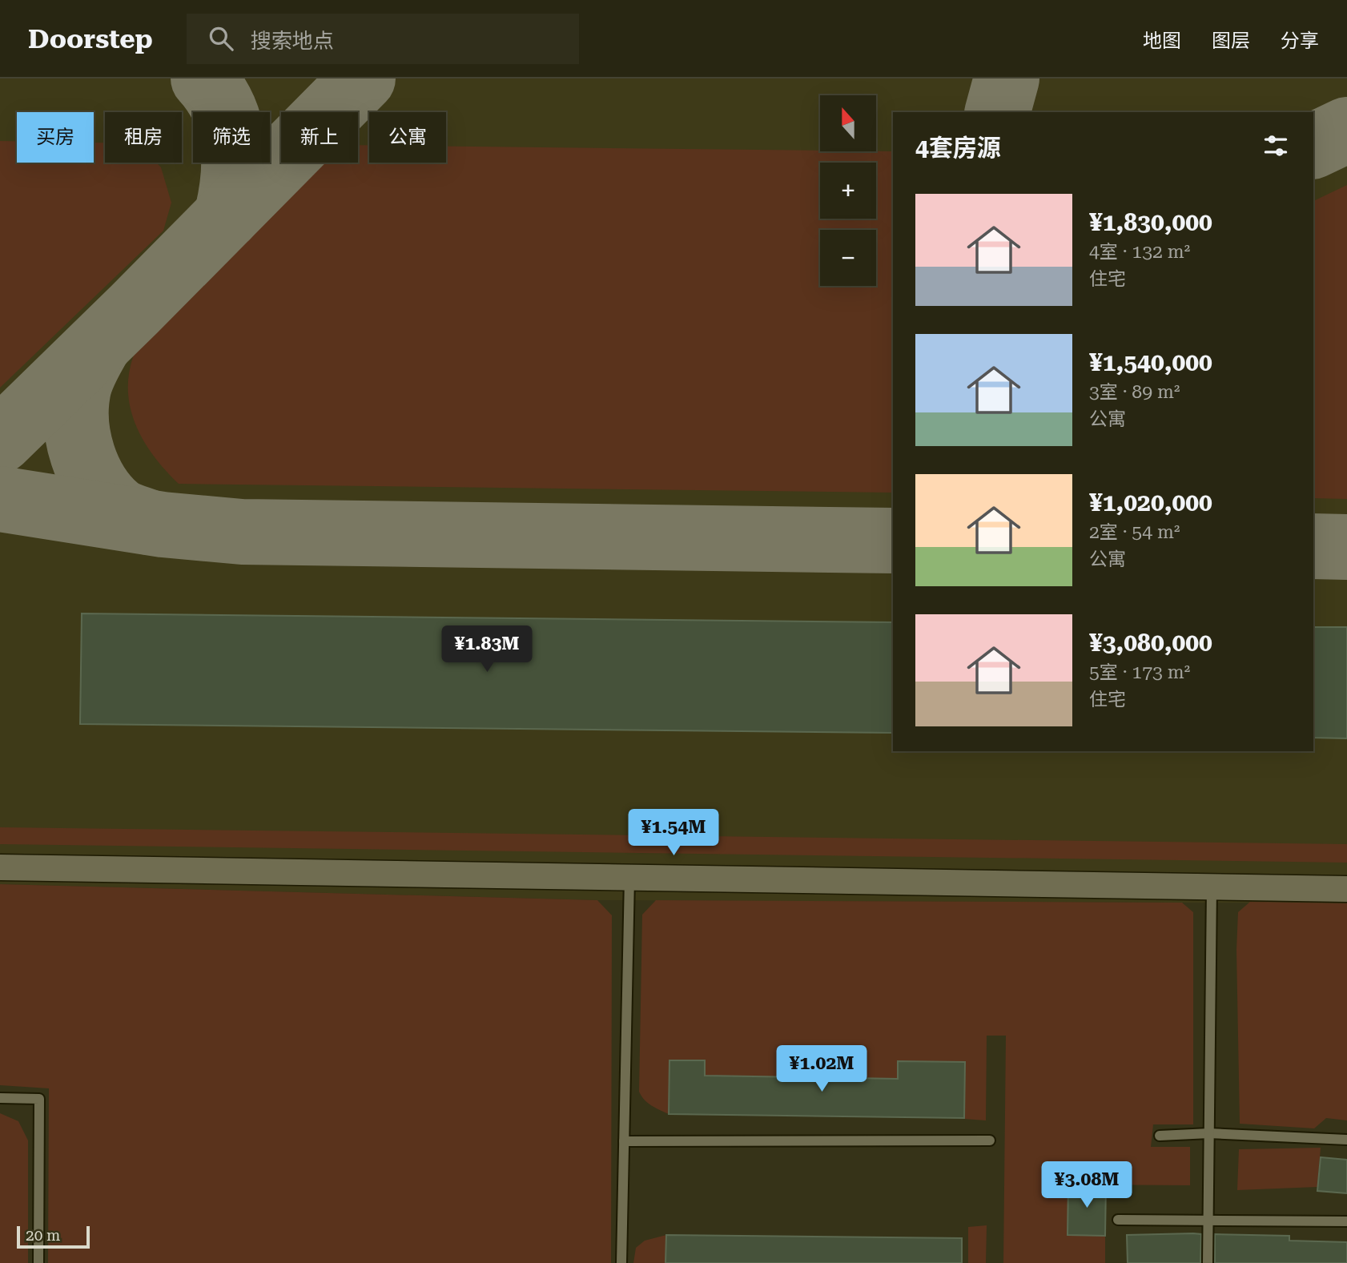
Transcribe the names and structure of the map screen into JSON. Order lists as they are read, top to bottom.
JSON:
{
  "scale_bar": "20 m",
  "north": "top",
  "page": {
    "header": "Doorstep",
    "search": "搜索地点",
    "nav": ["地图", "图层", "分享"],
    "map_buttons": ["+", "−"],
    "chip": [
      "买房",
      "租房",
      "筛选",
      "新上",
      "公寓"
    ],
    "heading": "4套房源",
    "list": [
      {
        "name": "¥1,830,000",
        "note": "4室 · 132 m² · 住宅"
      },
      {
        "name": "¥1,540,000",
        "note": "3室 · 89 m² · 公寓"
      },
      {
        "name": "¥1,020,000",
        "note": "2室 · 54 m² · 公寓"
      },
      {
        "name": "¥3,080,000",
        "note": "5室 · 173 m² · 住宅"
      }
    ],
    "price": [
      "¥1.83M",
      "¥1.54M",
      "¥1.02M",
      "¥3.08M"
    ],
    "scale": "20 m"
  }
}
